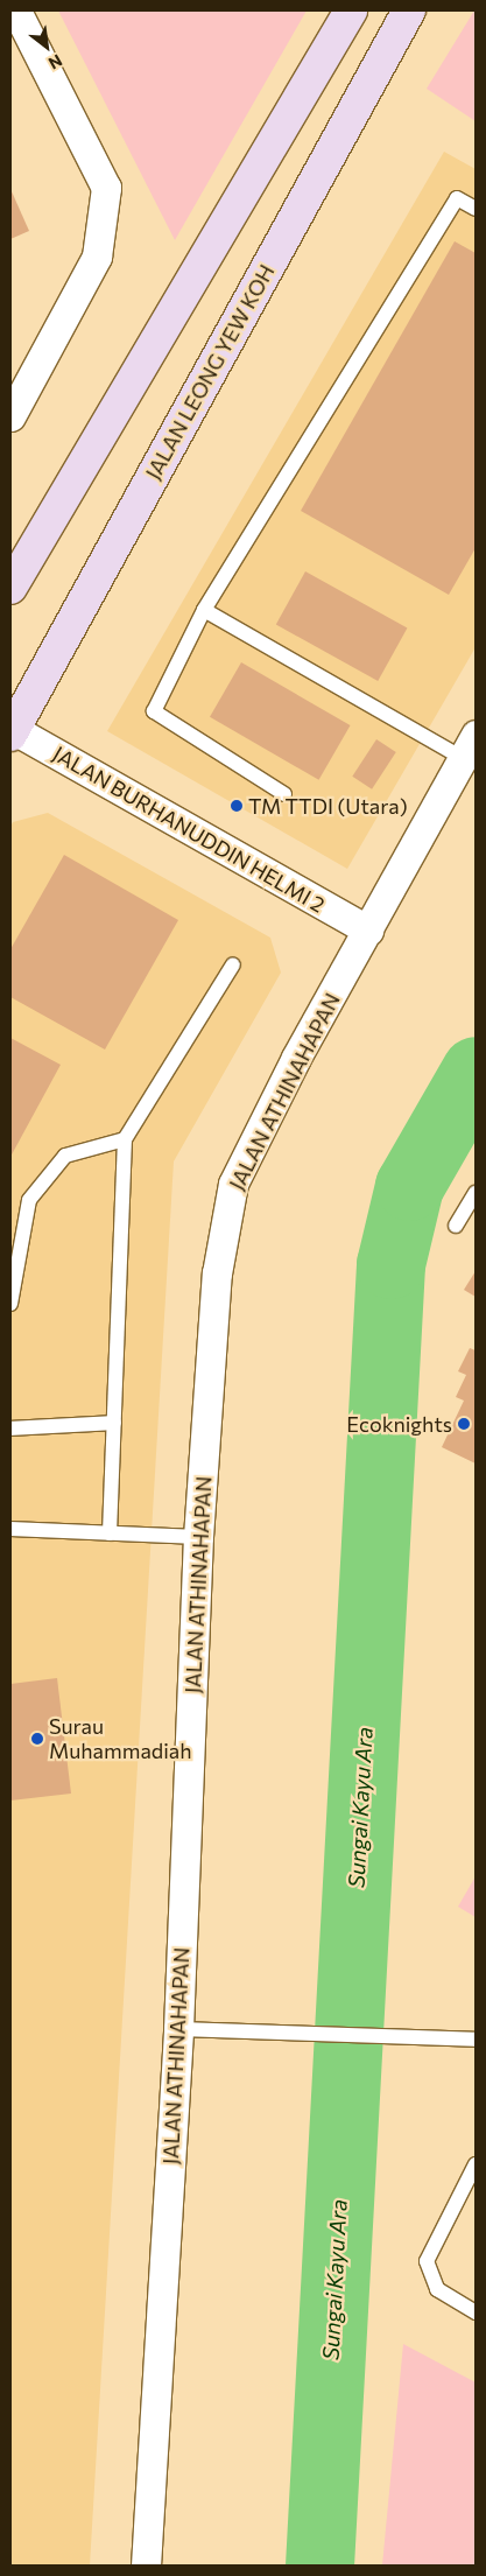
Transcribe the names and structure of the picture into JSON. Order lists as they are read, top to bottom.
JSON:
{
  "streets": {
    "street": ["JALAN LEONG YEW KOH", "JALAN BURHANUDDIN HELMI 2", "JALAN ATHINAHAPAN"]
  },
  "crossings": [
    ["JALAN LEONG YEW KOH", "JALAN BURHANUDDIN HELMI 2"],
    ["JALAN BURHANUDDIN HELMI 2", "JALAN ATHINAHAPAN"]
  ],
  "water": ["Sungai Kayu Ara"],
  "places": ["TM TTDI (Utara)", "Ecoknights", "Surau Muhammadiah"],
  "north": "bottom right"
}
